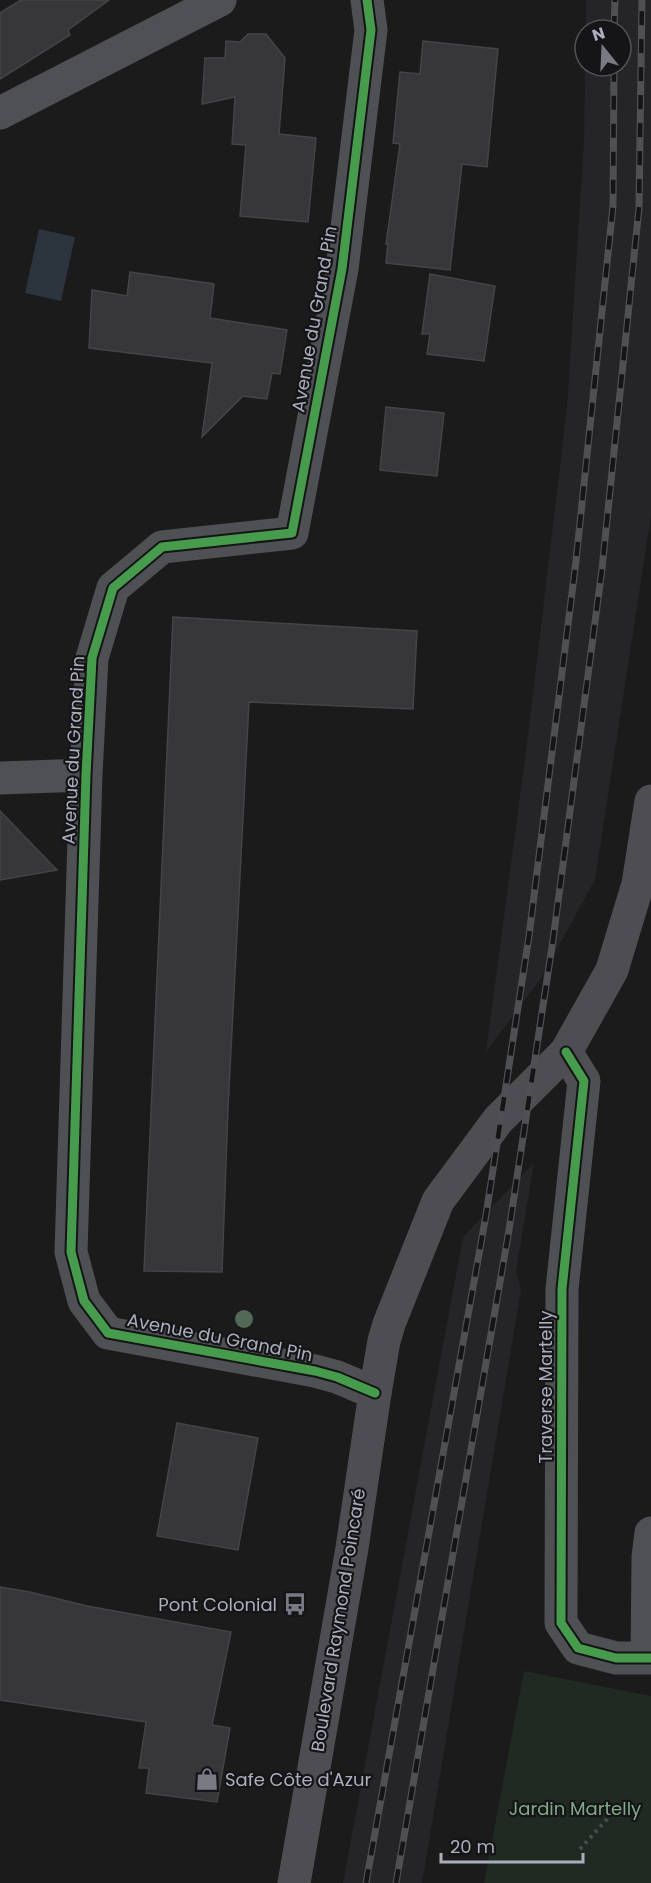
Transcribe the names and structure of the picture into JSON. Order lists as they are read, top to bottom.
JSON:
{
  "streets": {
    "main road": ["Boulevard Raymond Poincaré"],
    "street": ["Avenue du Grand Pin", "Traverse Martelly"]
  },
  "crossings": [
    ["Avenue du Grand Pin", "Boulevard Raymond Poincaré"],
    ["Traverse Martelly", "Boulevard Raymond Poincaré"]
  ],
  "parks": ["Jardin Martelly"],
  "places": {
    "bus stop": ["Pont Colonial"],
    "shop": ["Safe Côte d'Azur"]
  },
  "scale_bar": "20 m",
  "north": "top"
}
